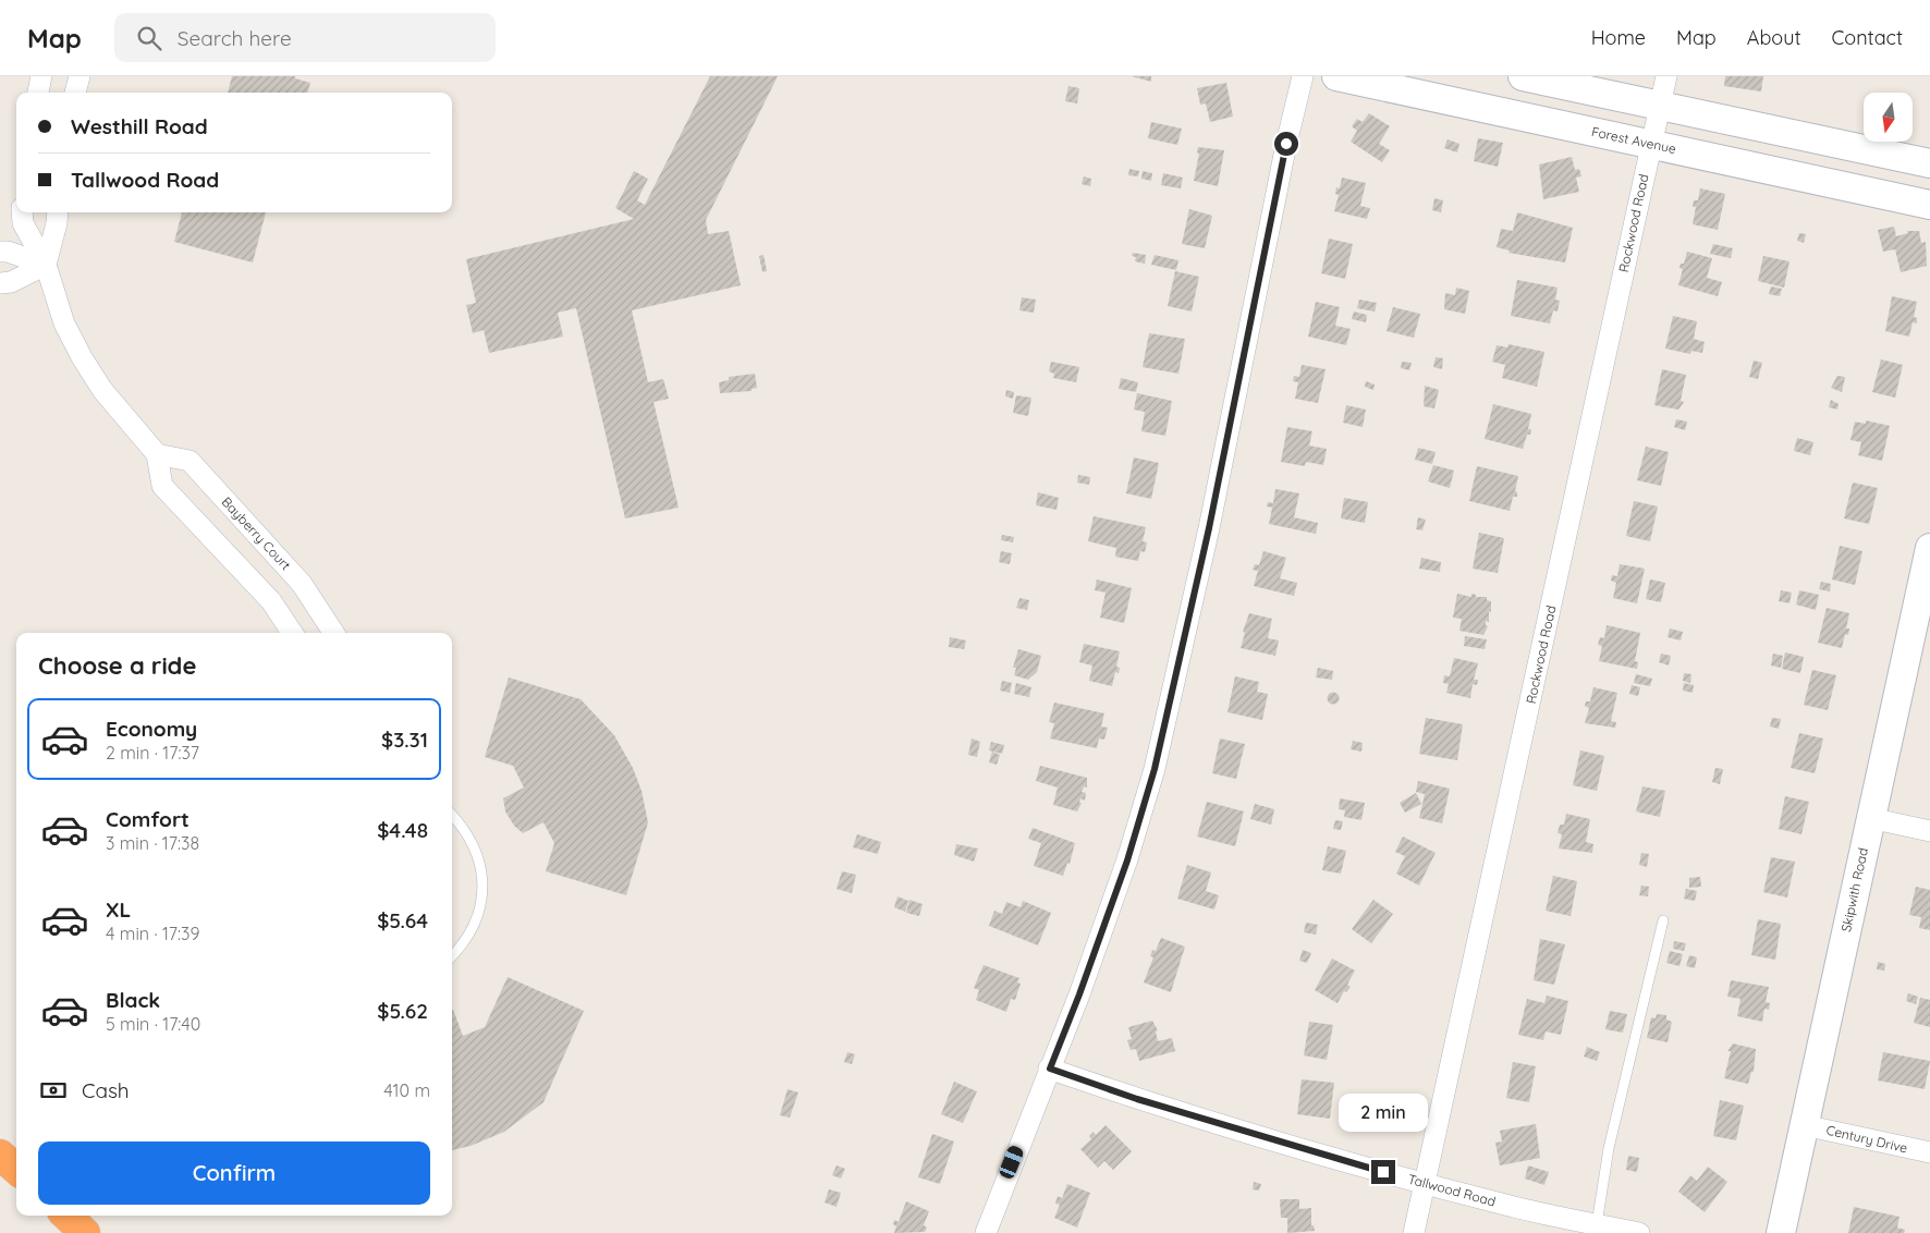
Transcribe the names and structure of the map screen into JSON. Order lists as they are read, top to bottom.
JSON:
{
  "streets": {
    "main road": ["Forest Avenue", "Skipwith Road"],
    "street": [
      "Rockwood Road",
      "Bayberry Court",
      "Century Drive",
      "Tallwood Road"
    ]
  },
  "crossings": [
    ["Forest Avenue", "Rockwood Road"],
    ["Rockwood Road", "Tallwood Road"],
    ["Skipwith Road", "Century Drive"]
  ],
  "north": "bottom",
  "page": {
    "header": "Map",
    "search": "Search here",
    "nav": [
      "Home",
      "Map",
      "About",
      "Contact"
    ],
    "banner": ["Westhill Road", "Tallwood Road"],
    "heading": "Choose a ride",
    "list": [
      {
        "name": "Economy",
        "note": "2 min · 17:37",
        "value": "$3.31"
      },
      {
        "name": "Comfort",
        "note": "3 min · 17:38",
        "value": "$4.48"
      },
      {
        "name": "XL",
        "note": "4 min · 17:39",
        "value": "$5.64"
      },
      {
        "name": "Black",
        "note": "5 min · 17:40",
        "value": "$5.62"
      }
    ],
    "pay": ["Cash", "410 m"],
    "bubble": "2 min",
    "buttons": "Confirm"
  }
}
